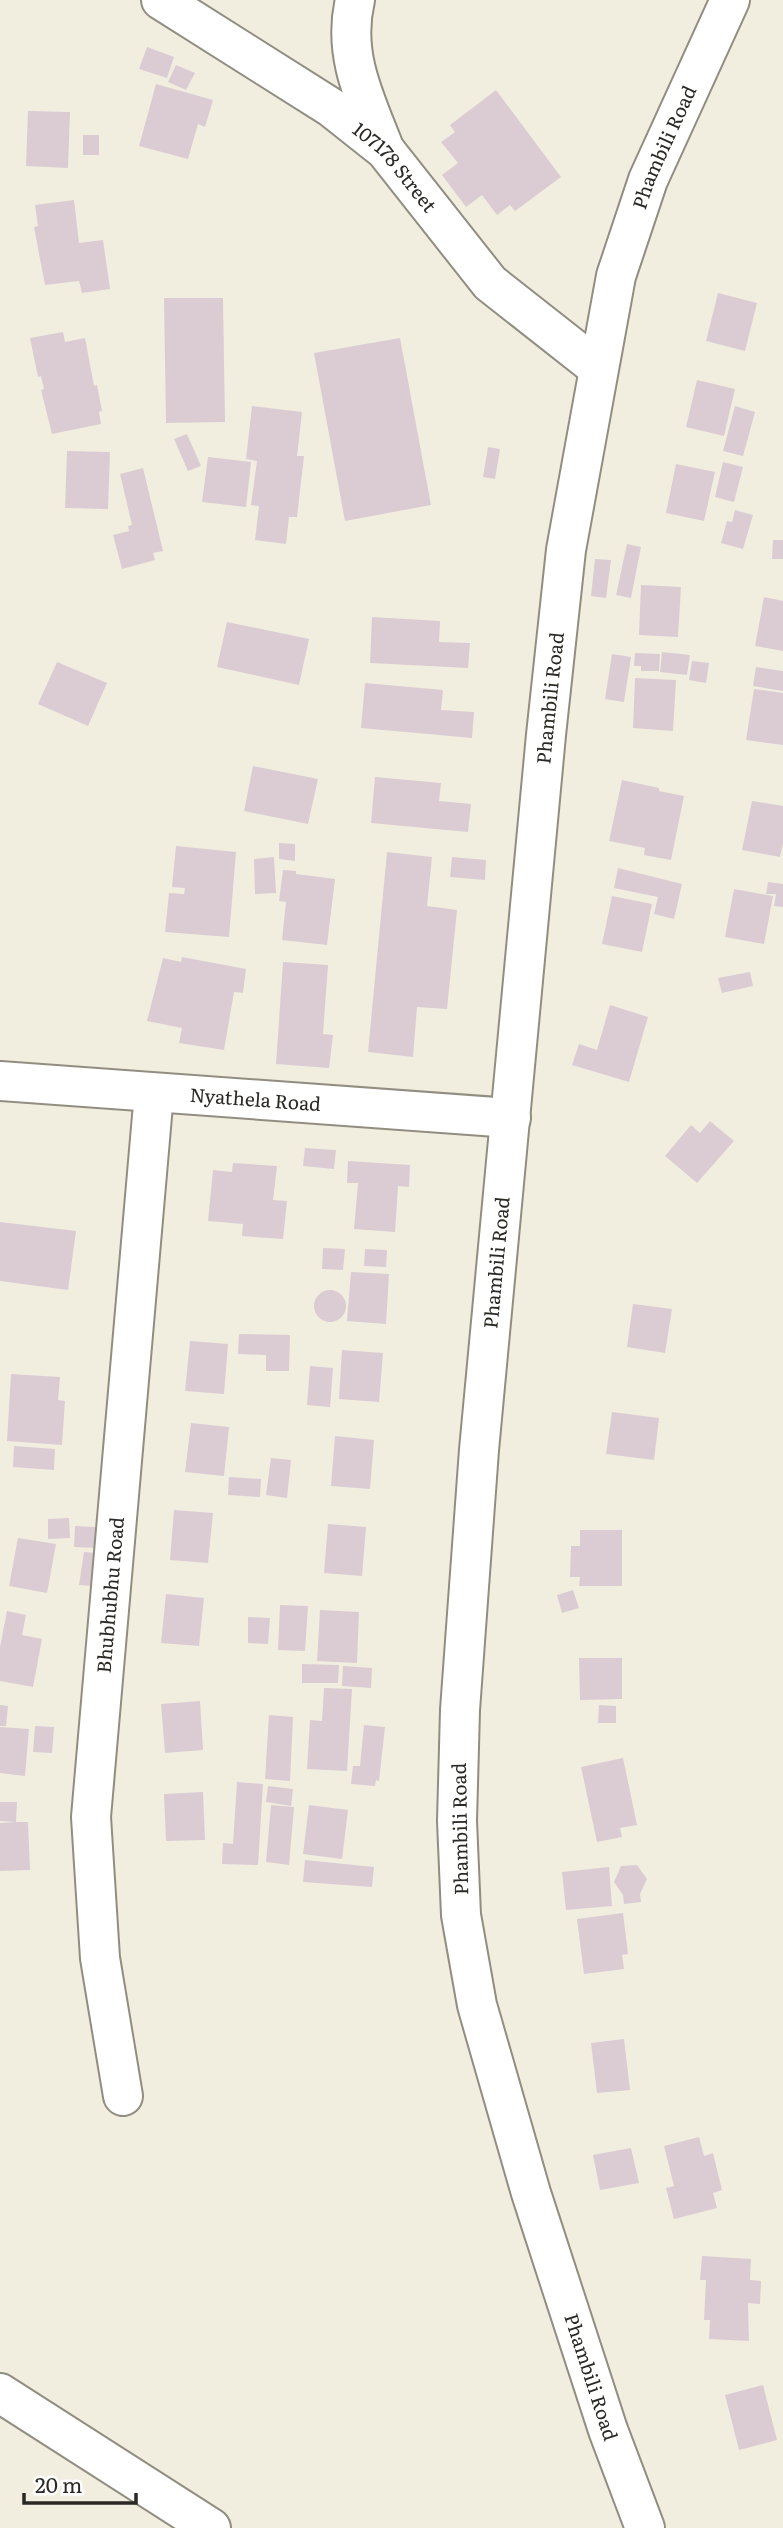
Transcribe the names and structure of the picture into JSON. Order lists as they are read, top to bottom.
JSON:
{
  "streets": {
    "street": [
      "Phambili Road",
      "107178 Street",
      "Nyathela Road",
      "Bhubhubhu Road"
    ]
  },
  "crossings": [
    ["Phambili Road", "107178 Street"],
    ["Phambili Road", "Nyathela Road"],
    ["Nyathela Road", "Bhubhubhu Road"]
  ],
  "scale_bar": "20 m"
}
